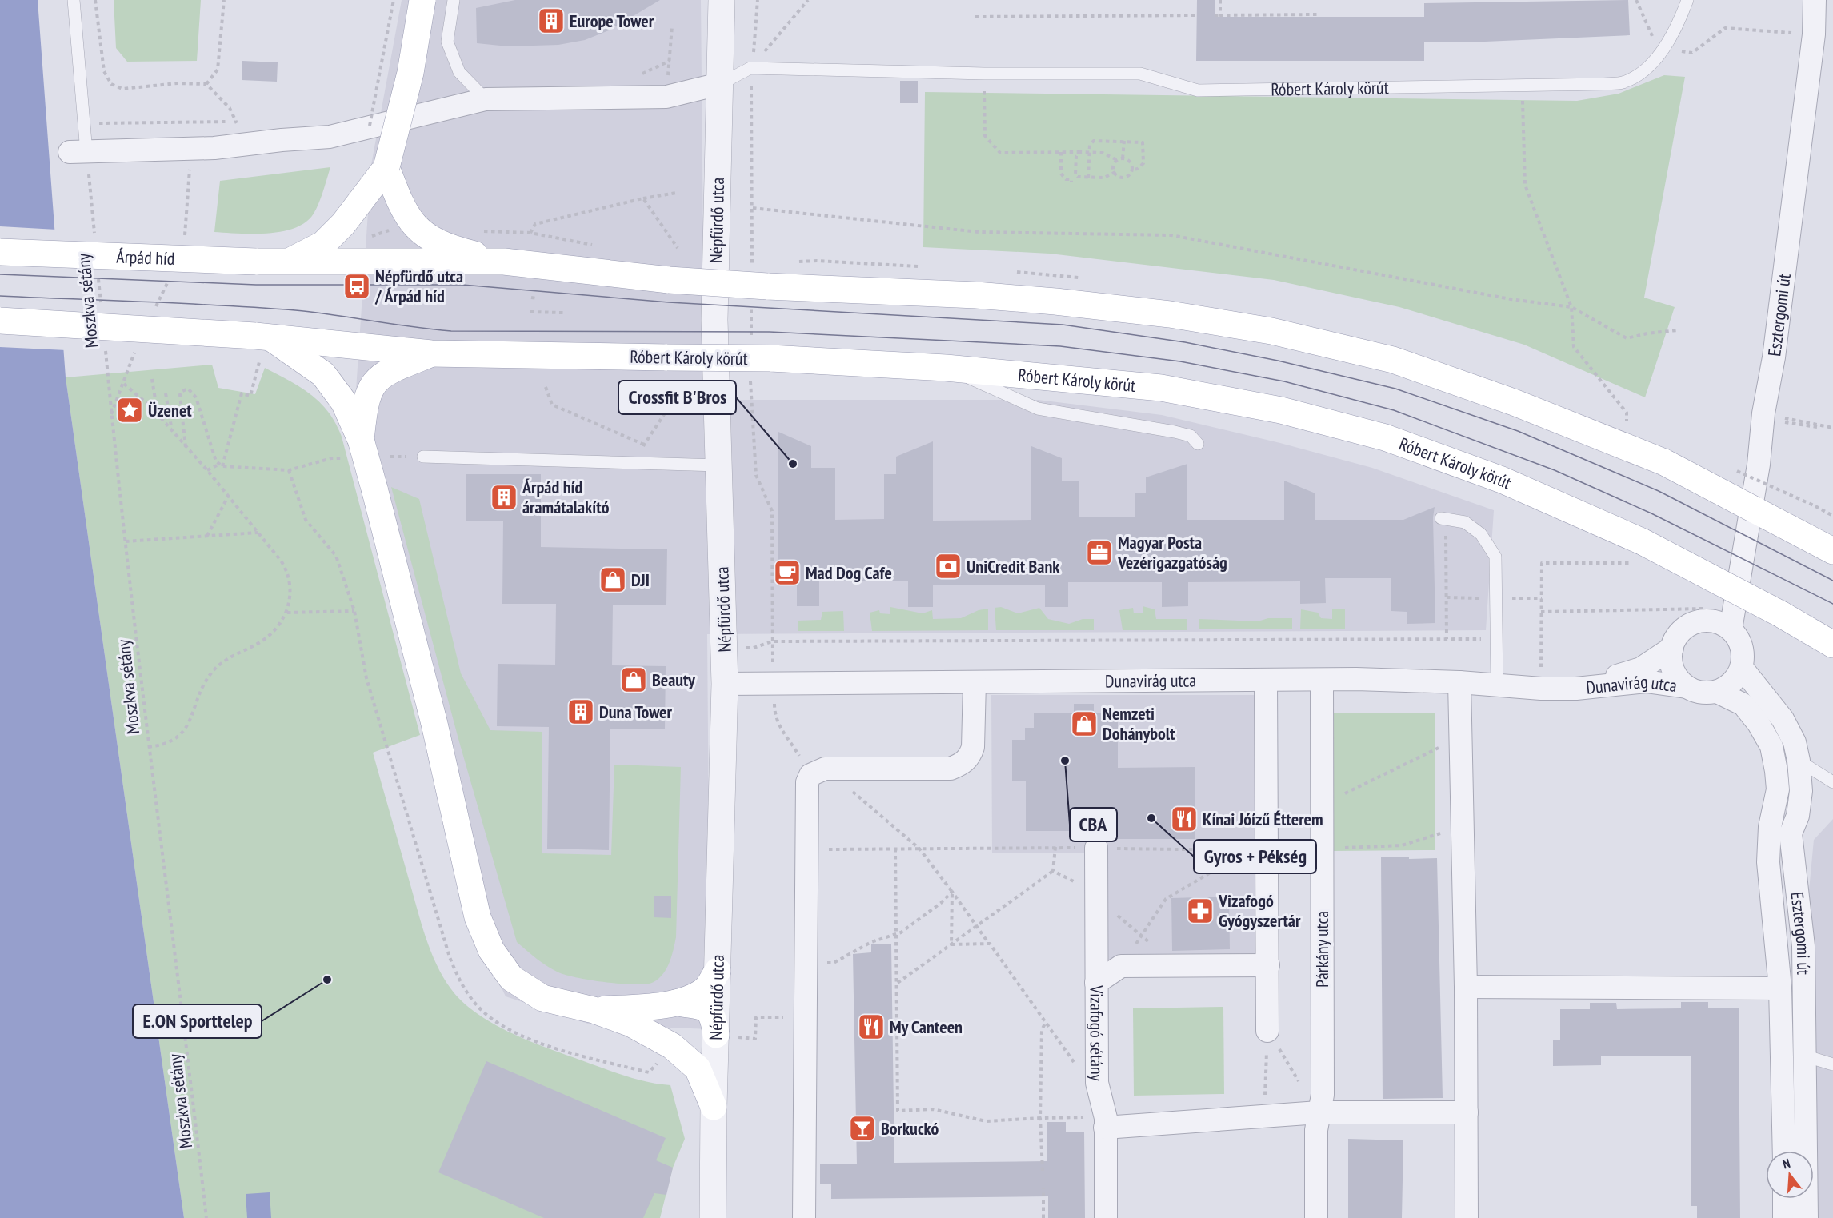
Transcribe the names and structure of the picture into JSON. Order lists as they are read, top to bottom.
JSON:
{
  "streets": {
    "main road": ["Róbert Károly körút", "Árpád híd"],
    "street": [
      "Népfürdő utca",
      "Esztergomi út",
      "Dunavirág utca",
      "Párkány utca",
      "Vizafogó sétány"
    ],
    "path": ["Moszkva sétány"]
  },
  "crossings": [
    ["Róbert Károly körút", "Népfürdő utca"],
    ["Népfürdő utca", "Dunavirág utca"],
    ["Esztergomi út", "Dunavirág utca"],
    ["Dunavirág utca", "Párkány utca"]
  ],
  "places": {
    "building": ["Europe Tower", "Árpád híd áramátalakító", "Duna Tower"],
    "bus stop": ["Népfürdő utca / Árpád híd"],
    "place": ["Üzenet"],
    "other": [
      "Crossfit B'Bros",
      "CBA",
      "Gyros + Pékség",
      "E.ON Sporttelep"
    ],
    "office": ["Magyar Posta Vezérigazgatóság"],
    "bank": ["UniCredit Bank"],
    "cafe": ["Mad Dog Cafe"],
    "shop": ["DJI", "Beauty", "Nemzeti Dohánybolt"],
    "restaurant": ["Kínai Jóízű Étterem", "My Canteen"],
    "pharmacy": ["Vizafogó Gyógyszertár"],
    "bar": ["Borkuckó"]
  },
  "north": "top"
}
